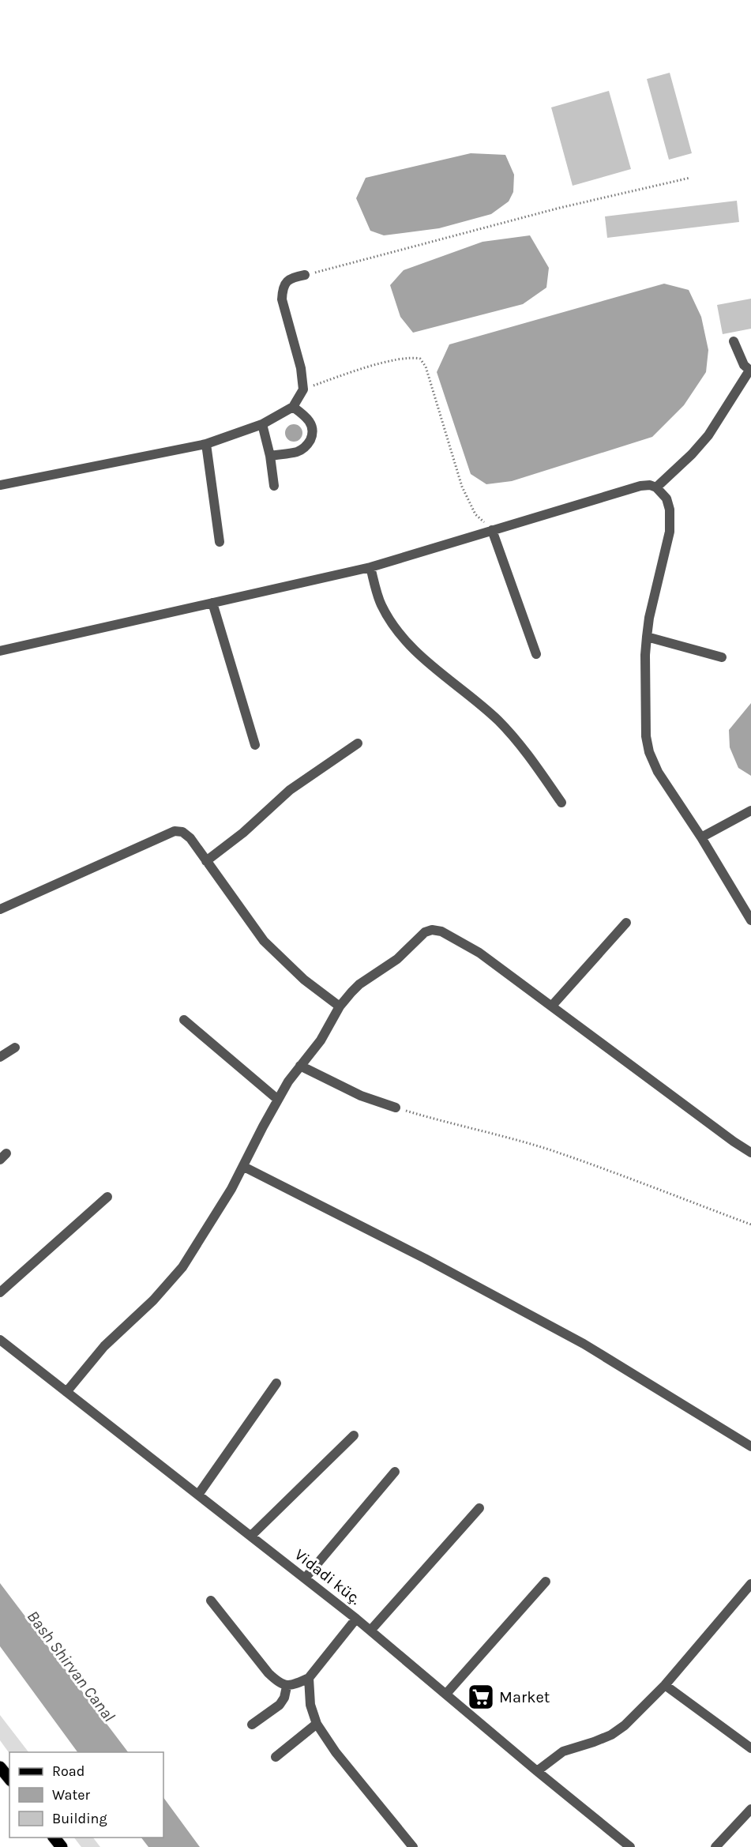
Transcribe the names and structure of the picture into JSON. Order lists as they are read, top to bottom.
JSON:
{
  "streets": {
    "street": ["Vidadi küç."]
  },
  "water": ["Bash Shirvan Canal"],
  "places": {
    "supermarket": ["Market"]
  },
  "legend": ["Road", "Water", "Building"]
}
